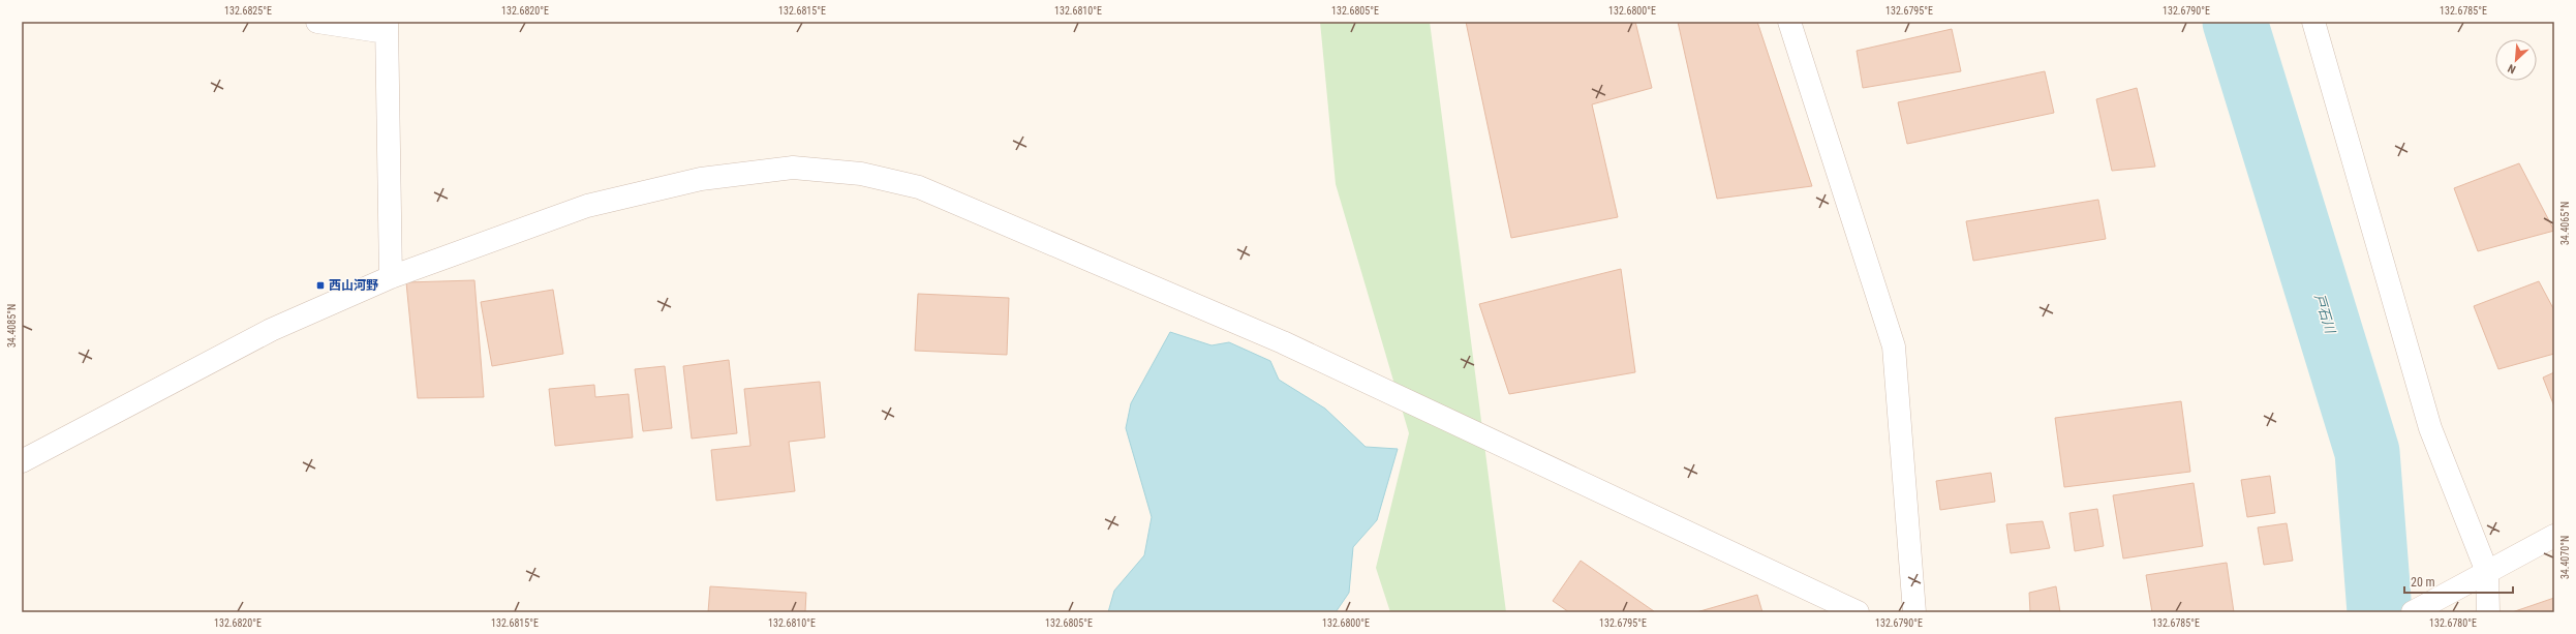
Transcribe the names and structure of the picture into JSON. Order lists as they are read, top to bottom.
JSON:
{
  "water": ["戸石川"],
  "places": {
    "transit": ["西山河野"]
  },
  "scale_bar": "20 m",
  "north": "bottom left",
  "coordinates": [
    "132.6825°E",
    "132.6820°E",
    "132.6815°E",
    "132.6810°E",
    "132.6805°E",
    "132.6800°E",
    "132.6795°E",
    "132.6790°E",
    "132.6785°E",
    "34.4065°N",
    "34.4085°N",
    "34.4070°N",
    "132.6780°E"
  ]
}
